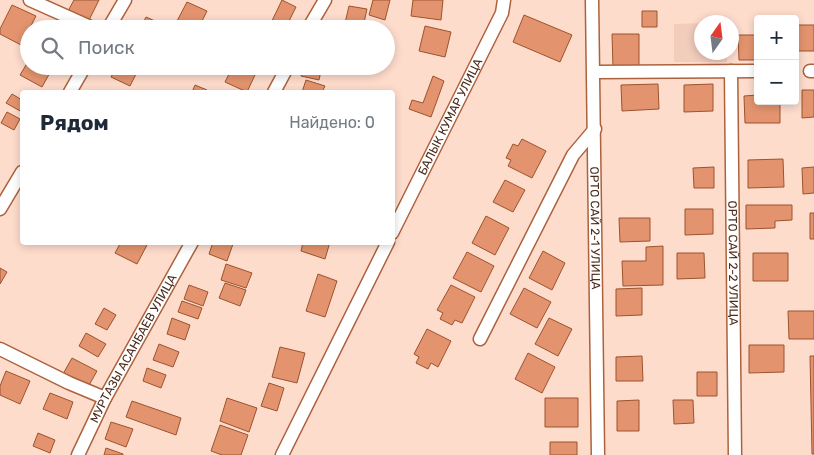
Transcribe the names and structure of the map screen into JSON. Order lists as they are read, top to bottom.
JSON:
{
  "streets": {
    "street": [
      "БАЛЫК КУМАР УЛИЦА",
      "ОРТО САЙ 2-1 УЛИЦА",
      "ОРТО САЙ 2-2 УЛИЦА",
      "МУРТАЗЫ АСАНБАЕВ УЛИЦА"
    ]
  },
  "north": "top",
  "page": {
    "map_buttons": ["+", "−"],
    "search": "Поиск",
    "heading": ["Рядом", "Найдено: 0"]
  }
}
